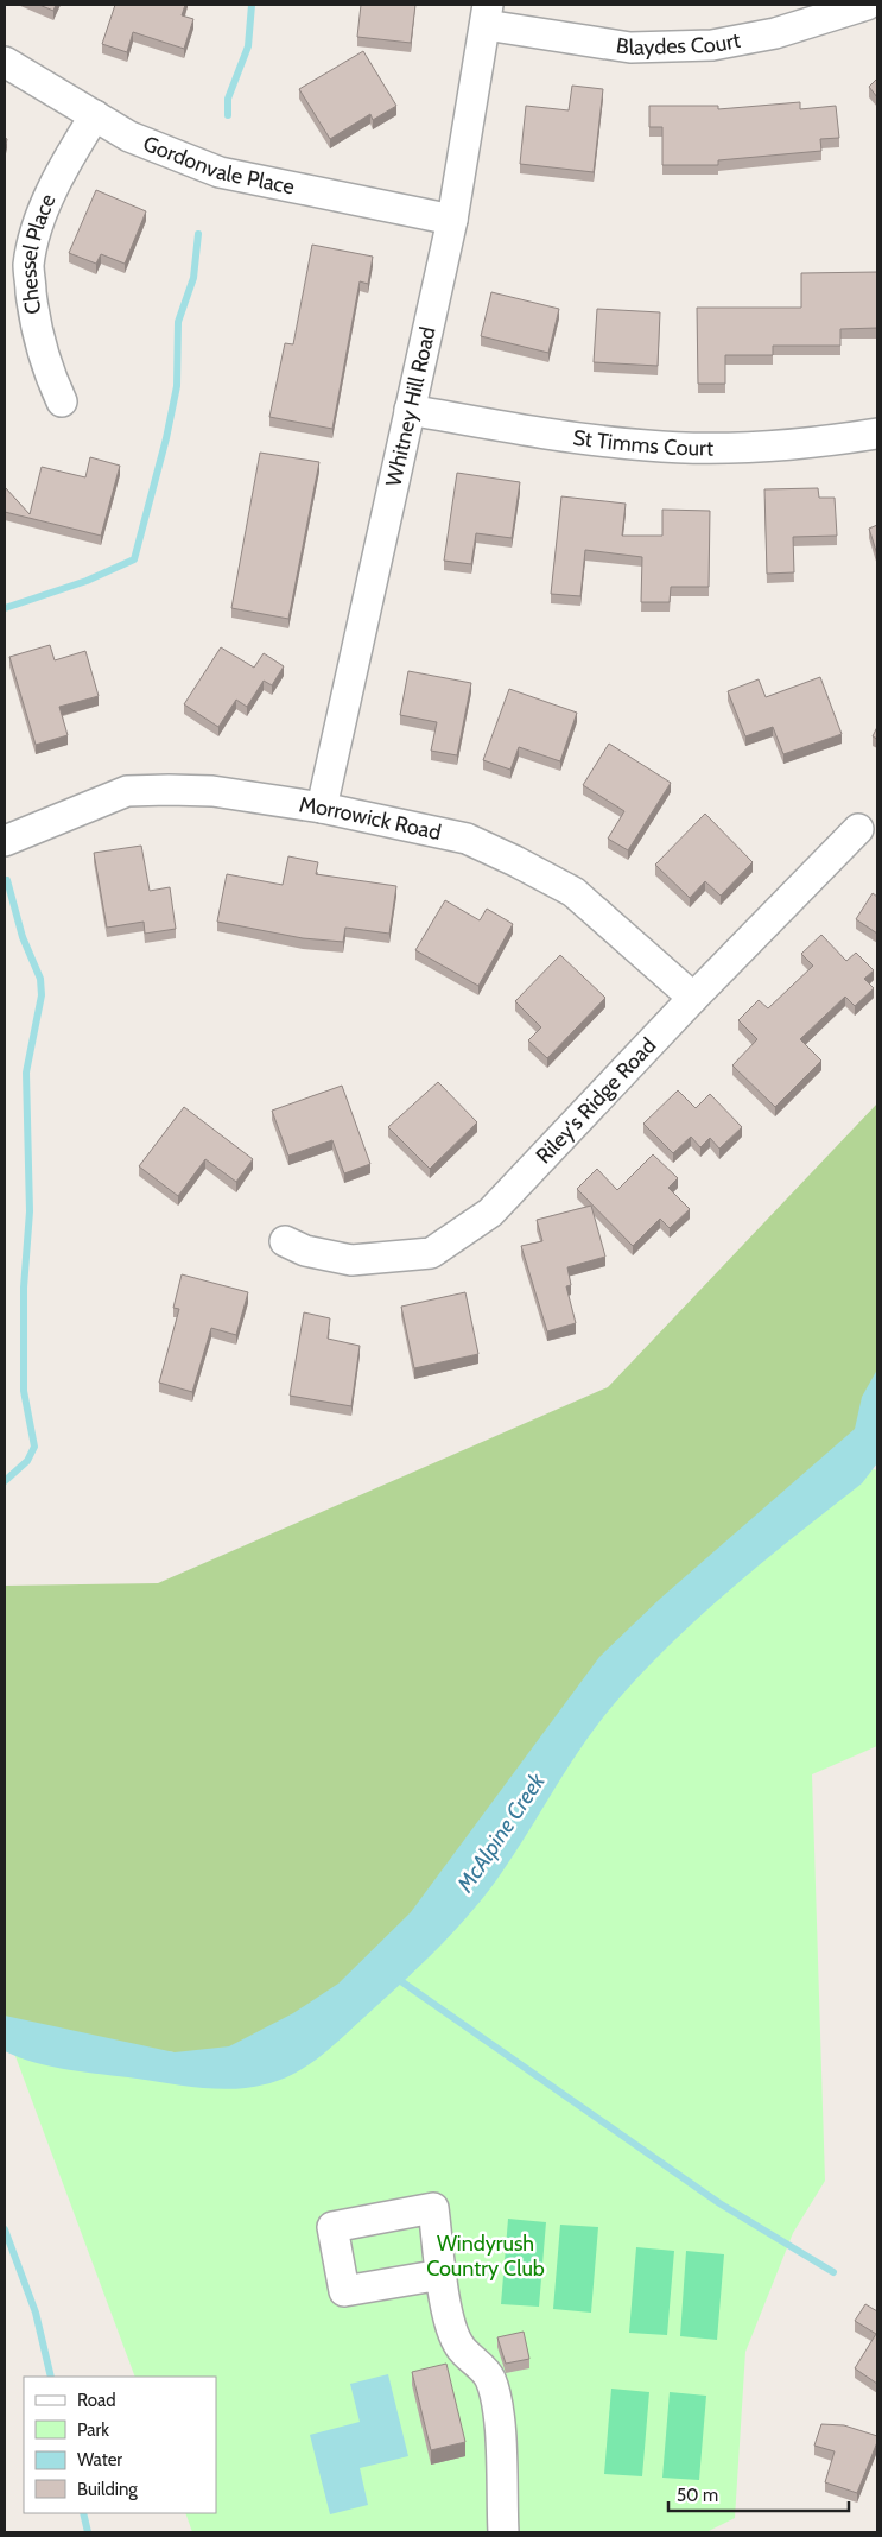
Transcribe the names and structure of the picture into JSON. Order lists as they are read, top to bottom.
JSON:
{
  "streets": {
    "street": [
      "Blaydes Court",
      "Gordonvale Place",
      "Chessel Place",
      "Whitney Hill Road",
      "St Timms Court",
      "Morrowick Road",
      "Riley's Ridge Road"
    ]
  },
  "crossings": [
    ["Blaydes Court", "Whitney Hill Road"],
    ["Gordonvale Place", "Chessel Place"],
    ["Gordonvale Place", "Whitney Hill Road"],
    ["Whitney Hill Road", "St Timms Court"],
    ["Whitney Hill Road", "Morrowick Road"],
    ["Morrowick Road", "Riley's Ridge Road"]
  ],
  "water": ["McAlpine Creek"],
  "parks": ["Windyrush Country Club"],
  "legend": [
    "Road",
    "Park",
    "Water",
    "Building"
  ],
  "scale_bar": "50 m"
}
